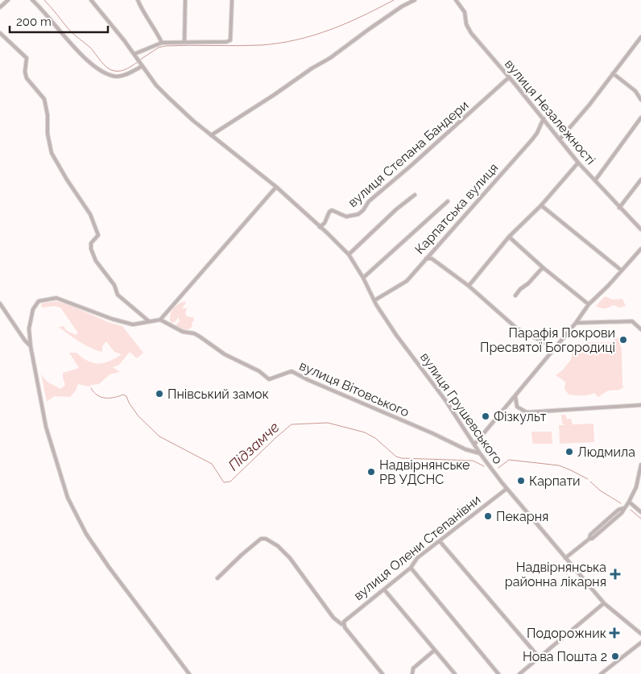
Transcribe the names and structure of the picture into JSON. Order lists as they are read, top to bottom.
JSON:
{
  "streets": {
    "street": [
      "вулиця Незалежності",
      "вулиця Степана Бандери",
      "Карпатська вулиця",
      "вулиця Вітовського",
      "вулиця Грушевського",
      "вулиця Олени Степанівни"
    ]
  },
  "crossings": [
    ["вулиця Незалежності", "вулиця Степана Бандери"],
    ["вулиця Незалежності", "Карпатська вулиця"],
    ["вулиця Степана Бандери", "вулиця Грушевського"],
    ["Карпатська вулиця", "вулиця Грушевського"],
    ["вулиця Вітовського", "вулиця Грушевського"],
    ["вулиця Грушевського", "вулиця Олени Степанівни"]
  ],
  "water": ["Підзамче"],
  "places": {
    "other": [
      "Парафія Покрови Пресвятої Богородиці",
      "Пнівський замок",
      "Фізкульт",
      "Людмила",
      "Надвірнянське РВ УДСНС",
      "Карпати",
      "Пекарня",
      "Нова Пошта 2"
    ],
    "health": ["Надвірнянська районна лікарня", "Подорожник"]
  },
  "scale_bar": "200 m"
}
